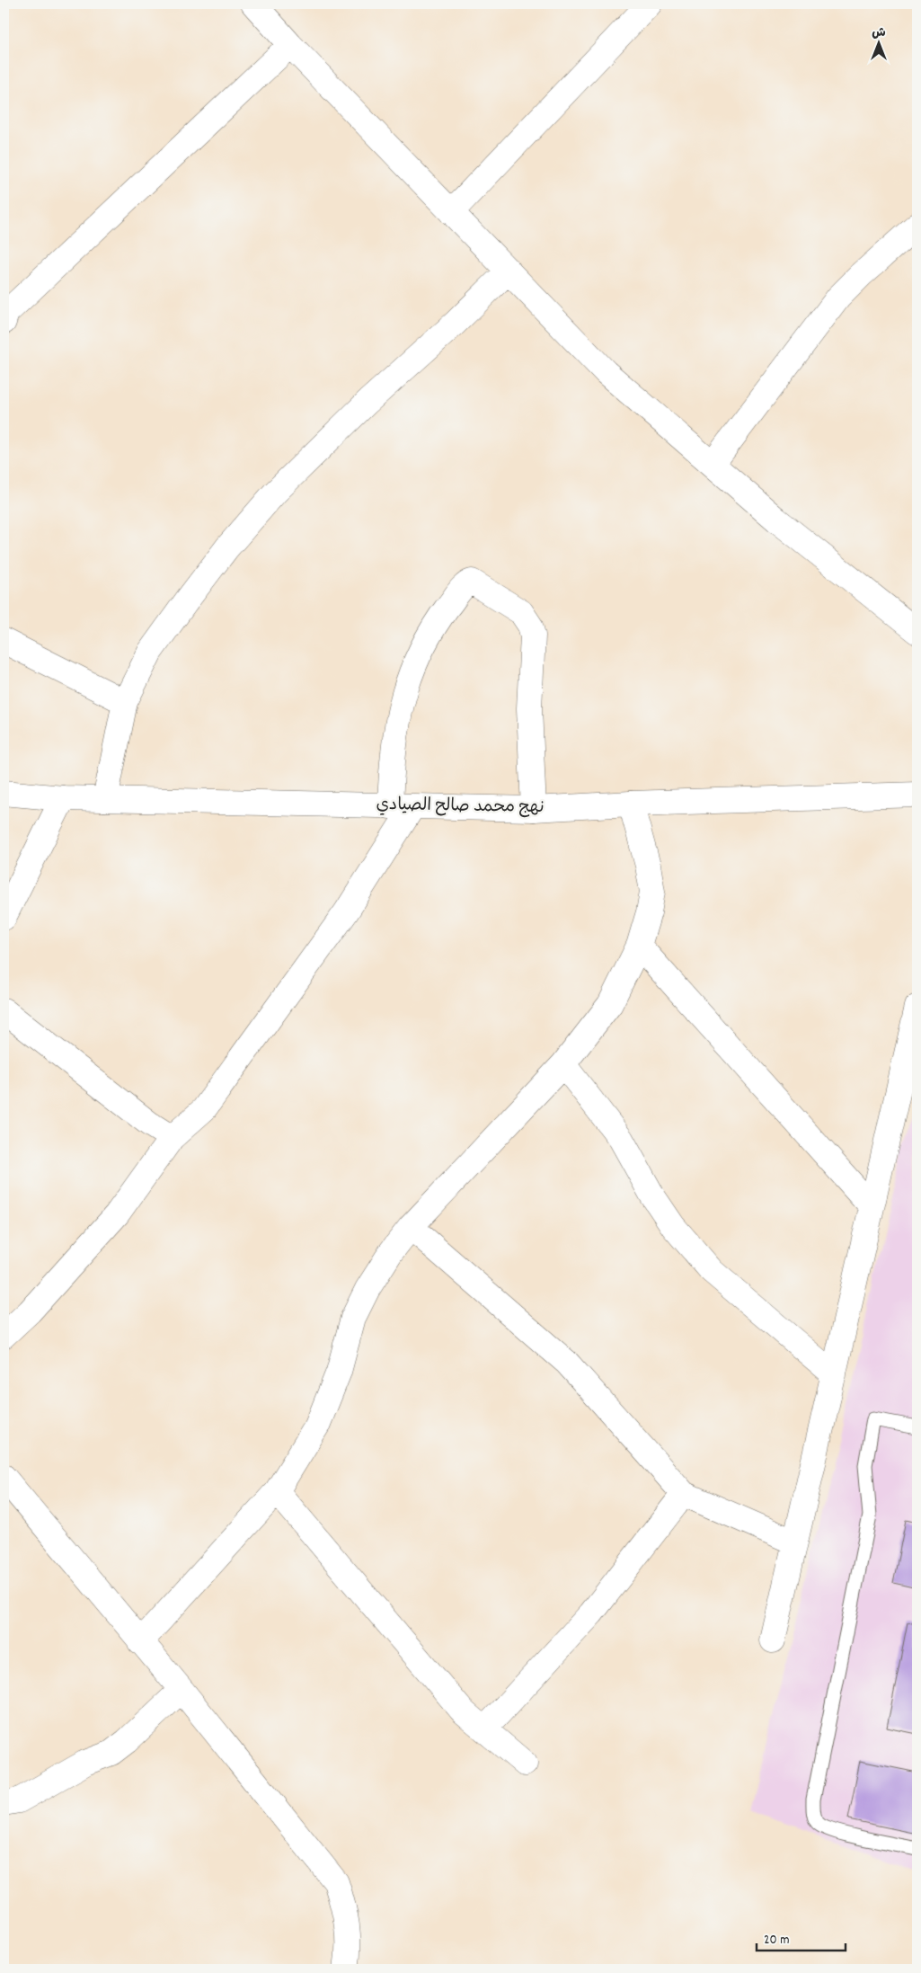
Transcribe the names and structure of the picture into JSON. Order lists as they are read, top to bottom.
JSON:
{
  "streets": {
    "street": ["نهج محمد صالح الصيادي"]
  },
  "scale_bar": "20 m",
  "north": "top"
}
